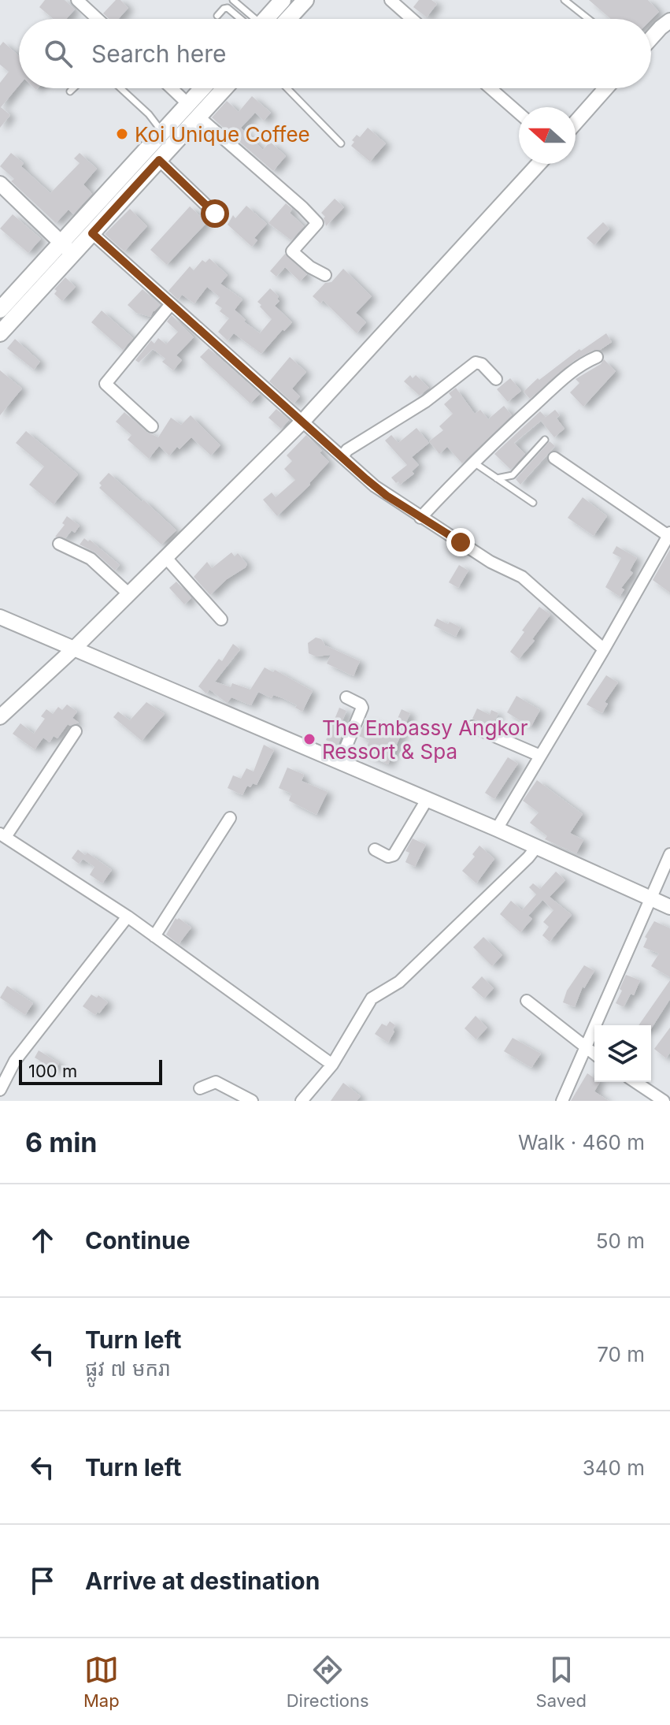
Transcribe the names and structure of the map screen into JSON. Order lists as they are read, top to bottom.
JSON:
{
  "places": ["Koi Unique Coffee", "The Embassy Angkor Ressort & Spa"],
  "scale_bar": "100 m",
  "north": "left",
  "page": {
    "search": "Search here",
    "scale": "100 m",
    "heading": ["6 min", "Walk · 460 m"],
    "list": [
      ["Continue", "50 m"],
      ["Turn left", "ផ្លូវ ៧ មករា", "70 m"],
      ["Turn left", "340 m"],
      "Arrive at destination"
    ],
    "nav": ["Map", "Directions", "Saved"]
  }
}
